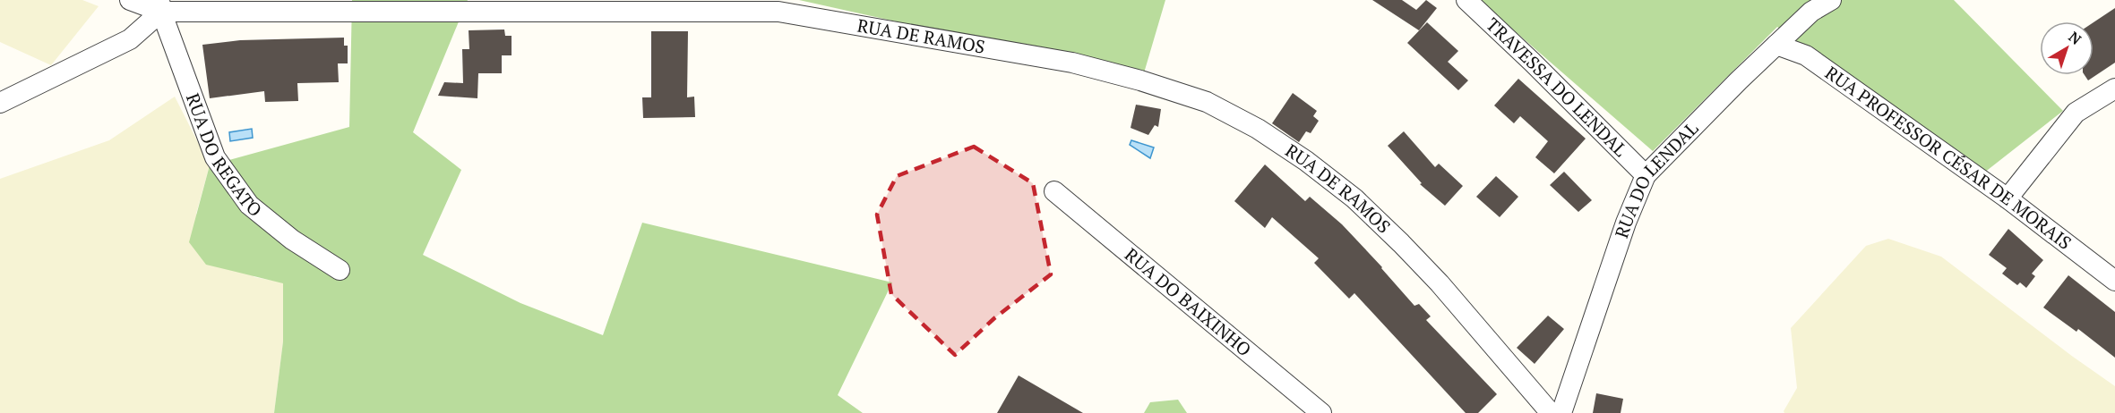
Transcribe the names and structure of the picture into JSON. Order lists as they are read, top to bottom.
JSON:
{
  "streets": {
    "street": [
      "RUA DE RAMOS",
      "TRAVESSA DO LENDAL",
      "RUA DO REGATO",
      "RUA PROFESSOR CÉSAR DE MORAIS",
      "RUA DO LENDAL",
      "RUA DO BAIXINHO"
    ]
  },
  "crossings": [
    ["RUA DE RAMOS", "RUA DO REGATO"],
    ["TRAVESSA DO LENDAL", "RUA DO LENDAL"],
    ["RUA PROFESSOR CÉSAR DE MORAIS", "RUA DO LENDAL"]
  ],
  "north": "top right"
}
